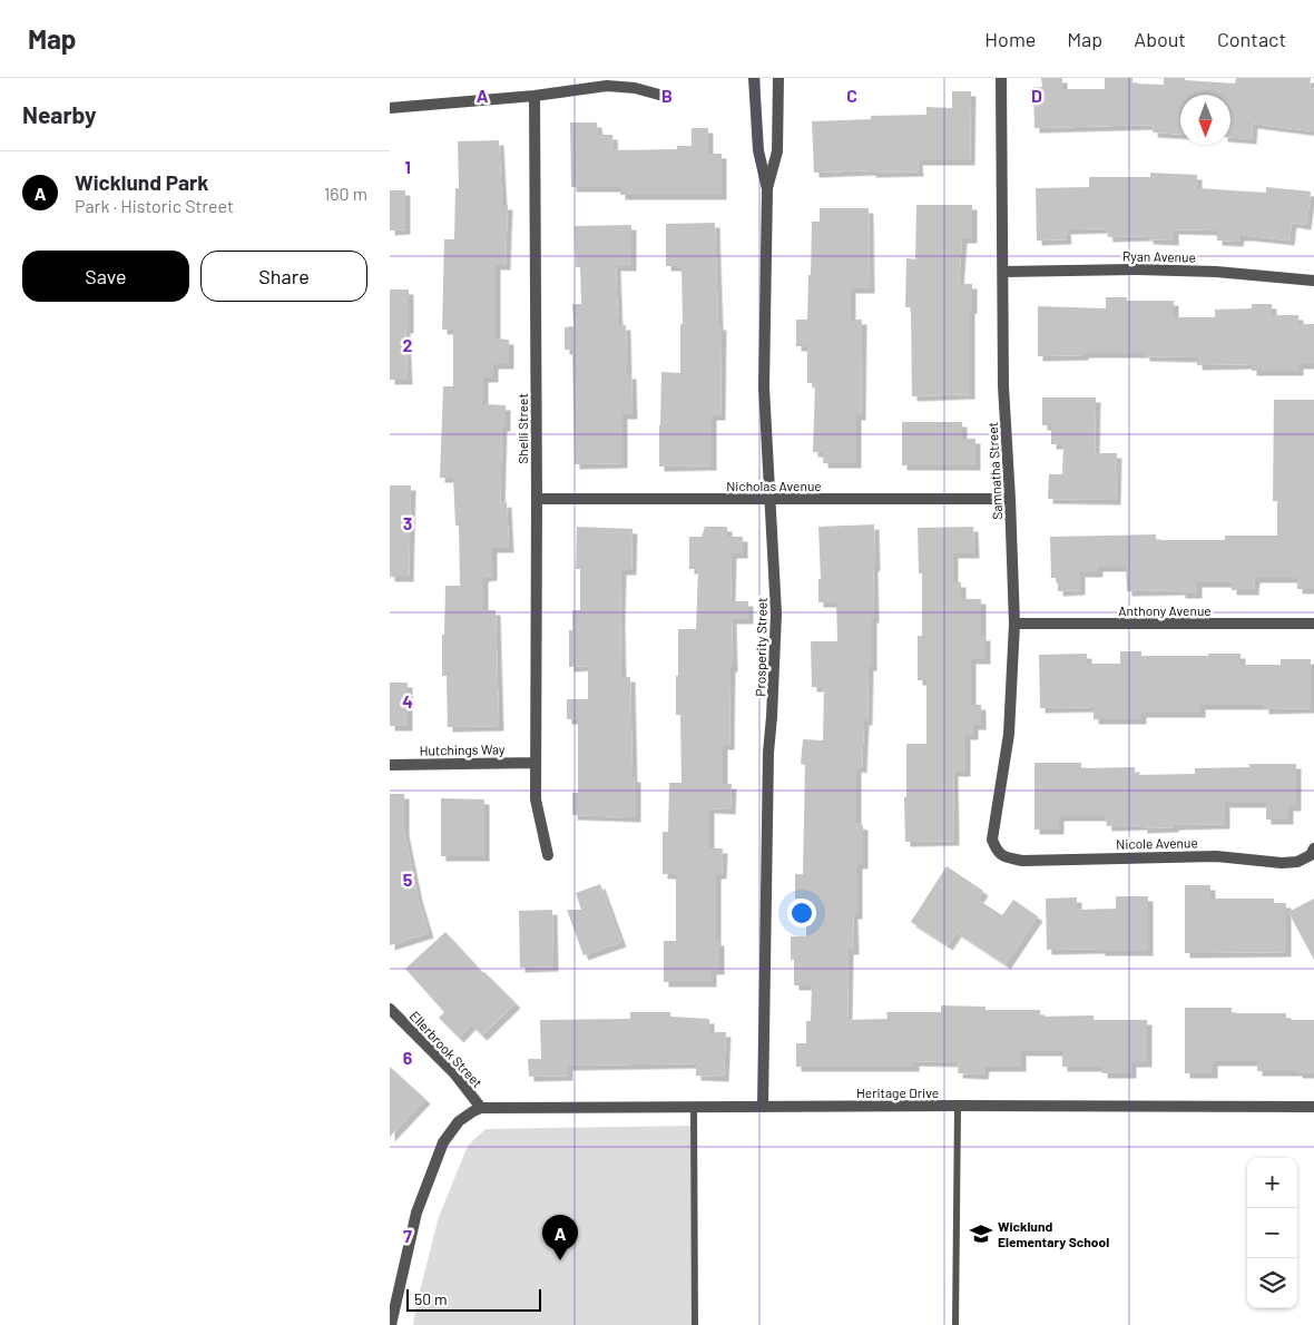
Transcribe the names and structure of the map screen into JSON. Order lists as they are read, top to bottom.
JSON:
{
  "streets": {
    "street": [
      "Ryan Avenue",
      "Shelli Street",
      "Samnatha Street",
      "Nicholas Avenue",
      "Anthony Avenue",
      "Prosperity Street",
      "Hutchings Way",
      "Nicole Avenue",
      "Ellerbrook Street",
      "Heritage Drive"
    ]
  },
  "crossings": [
    ["Ryan Avenue", "Samnatha Street"],
    ["Shelli Street", "Nicholas Avenue"],
    ["Shelli Street", "Hutchings Way"],
    ["Samnatha Street", "Nicholas Avenue"],
    ["Samnatha Street", "Anthony Avenue"],
    ["Samnatha Street", "Nicole Avenue"],
    ["Nicholas Avenue", "Prosperity Street"],
    ["Prosperity Street", "Heritage Drive"],
    ["Ellerbrook Street", "Heritage Drive"]
  ],
  "places": {
    "school or university": ["Wicklund Elementary School"]
  },
  "scale_bar": "50 m",
  "north": "bottom",
  "page": {
    "header": "Map",
    "nav": [
      "Home",
      "Map",
      "About",
      "Contact"
    ],
    "heading": "Nearby",
    "list": [
      {
        "mark": "A",
        "name": "Wicklund Park",
        "note": "Park · Historic Street",
        "value": "160 m"
      }
    ],
    "buttons": ["Save", "Share"],
    "map_buttons": ["+", "−"],
    "pins": "A",
    "scale": "50 m"
  },
  "grid": {
    "columns": [
      "A",
      "B",
      "C",
      "D"
    ],
    "rows": [
      "1",
      "2",
      "3",
      "4",
      "5",
      "6",
      "7"
    ]
  }
}
